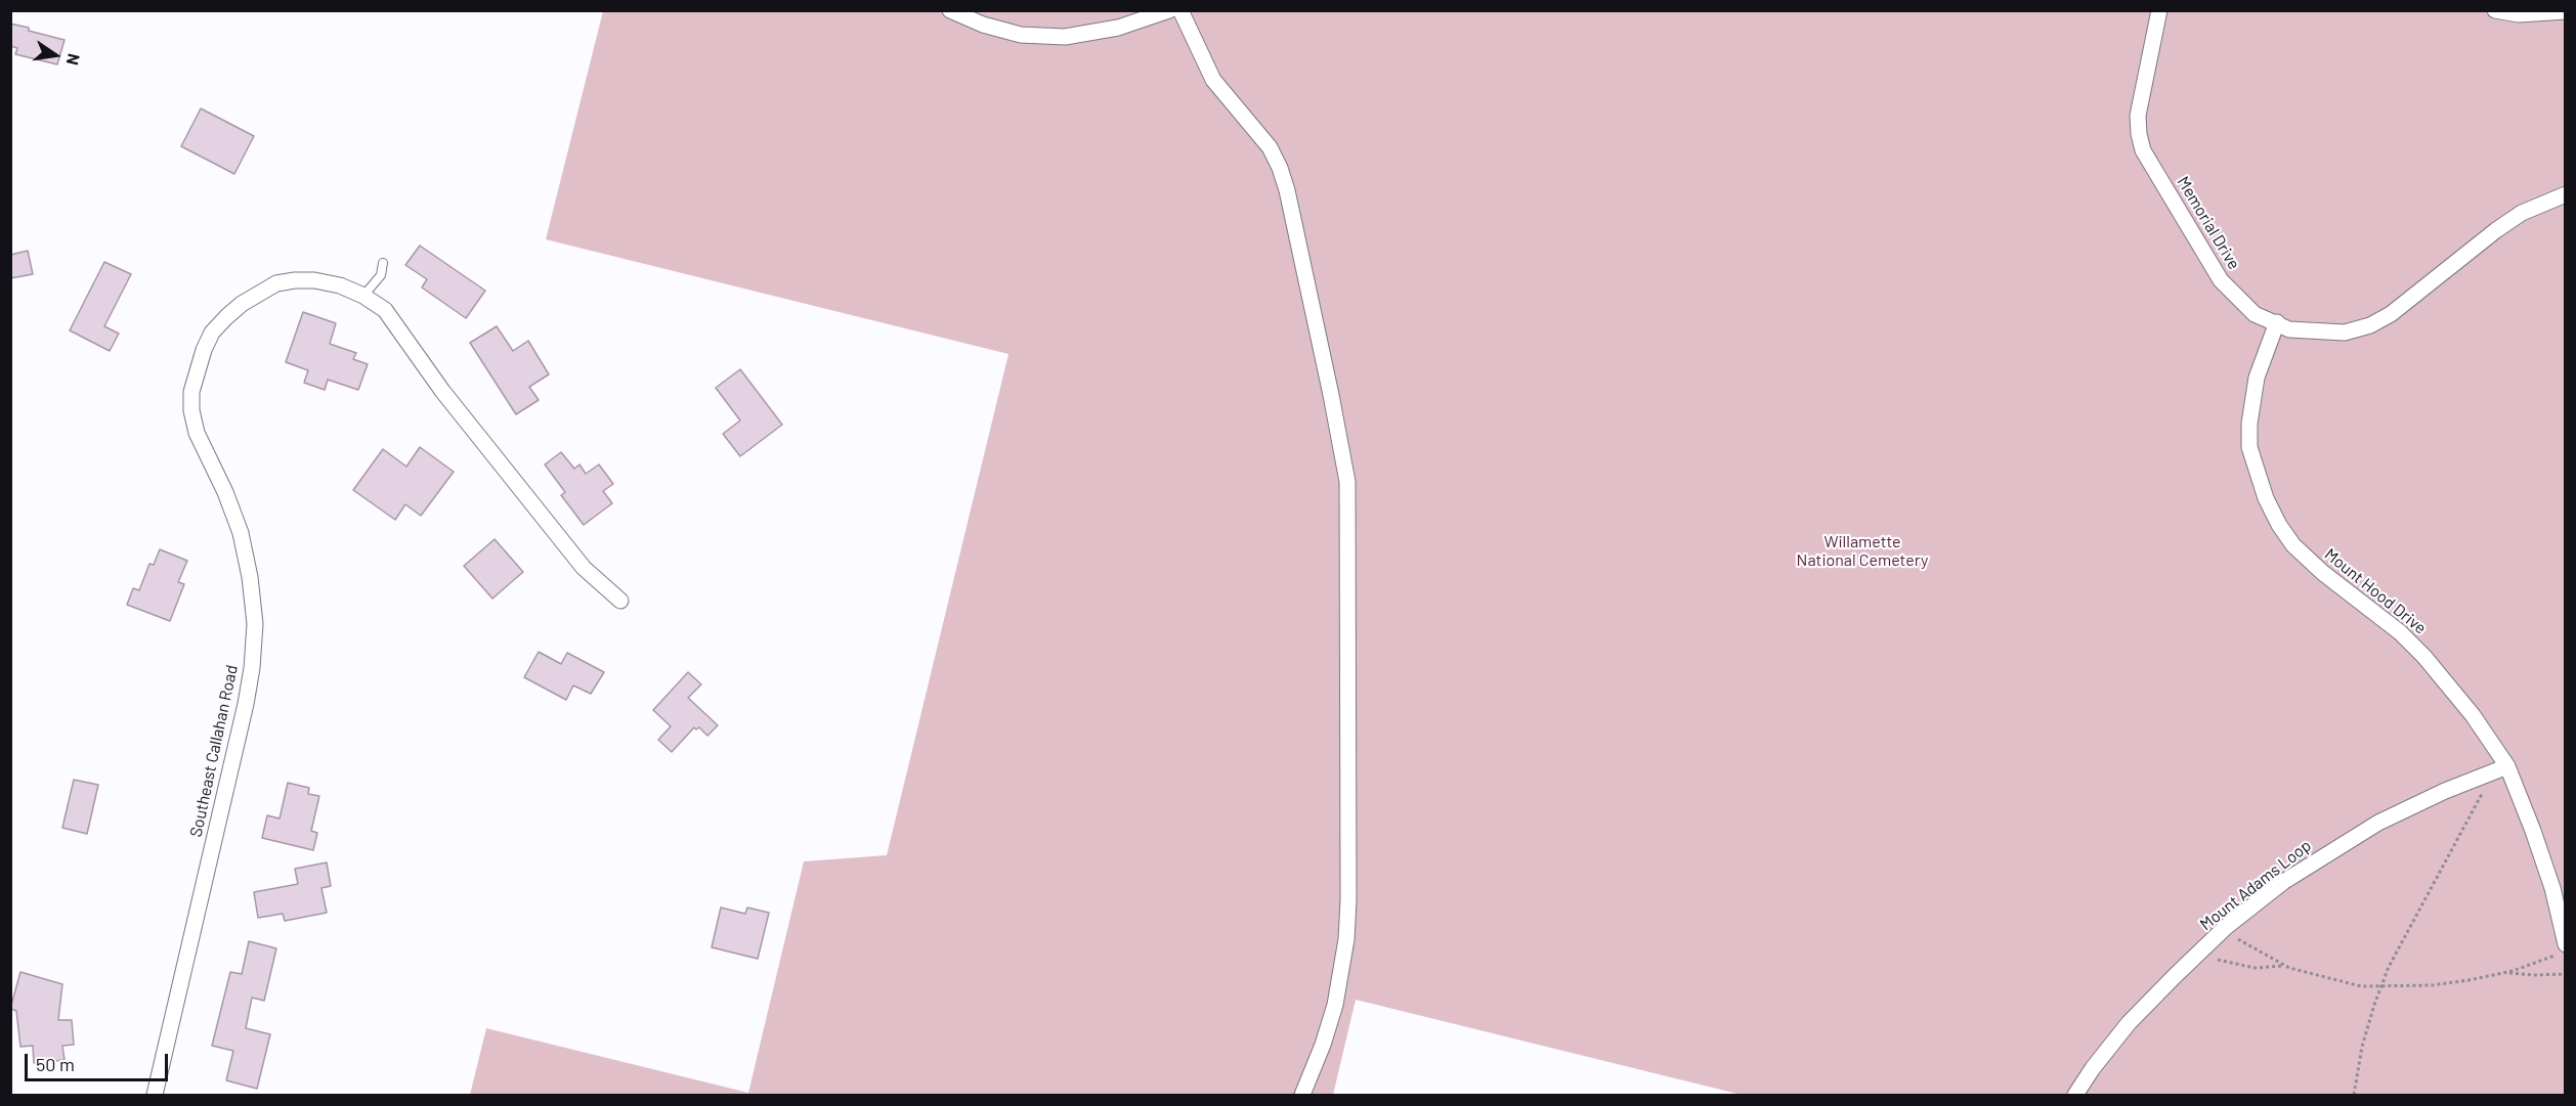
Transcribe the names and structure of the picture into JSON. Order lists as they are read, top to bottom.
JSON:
{
  "streets": {
    "street": [
      "Memorial Drive",
      "Mount Hood Drive",
      "Southeast Callahan Road",
      "Mount Adams Loop"
    ]
  },
  "crossings": [
    ["Memorial Drive", "Mount Hood Drive"],
    ["Mount Hood Drive", "Mount Adams Loop"]
  ],
  "parks": ["Willamette National Cemetery"],
  "scale_bar": "50 m",
  "north": "right"
}
